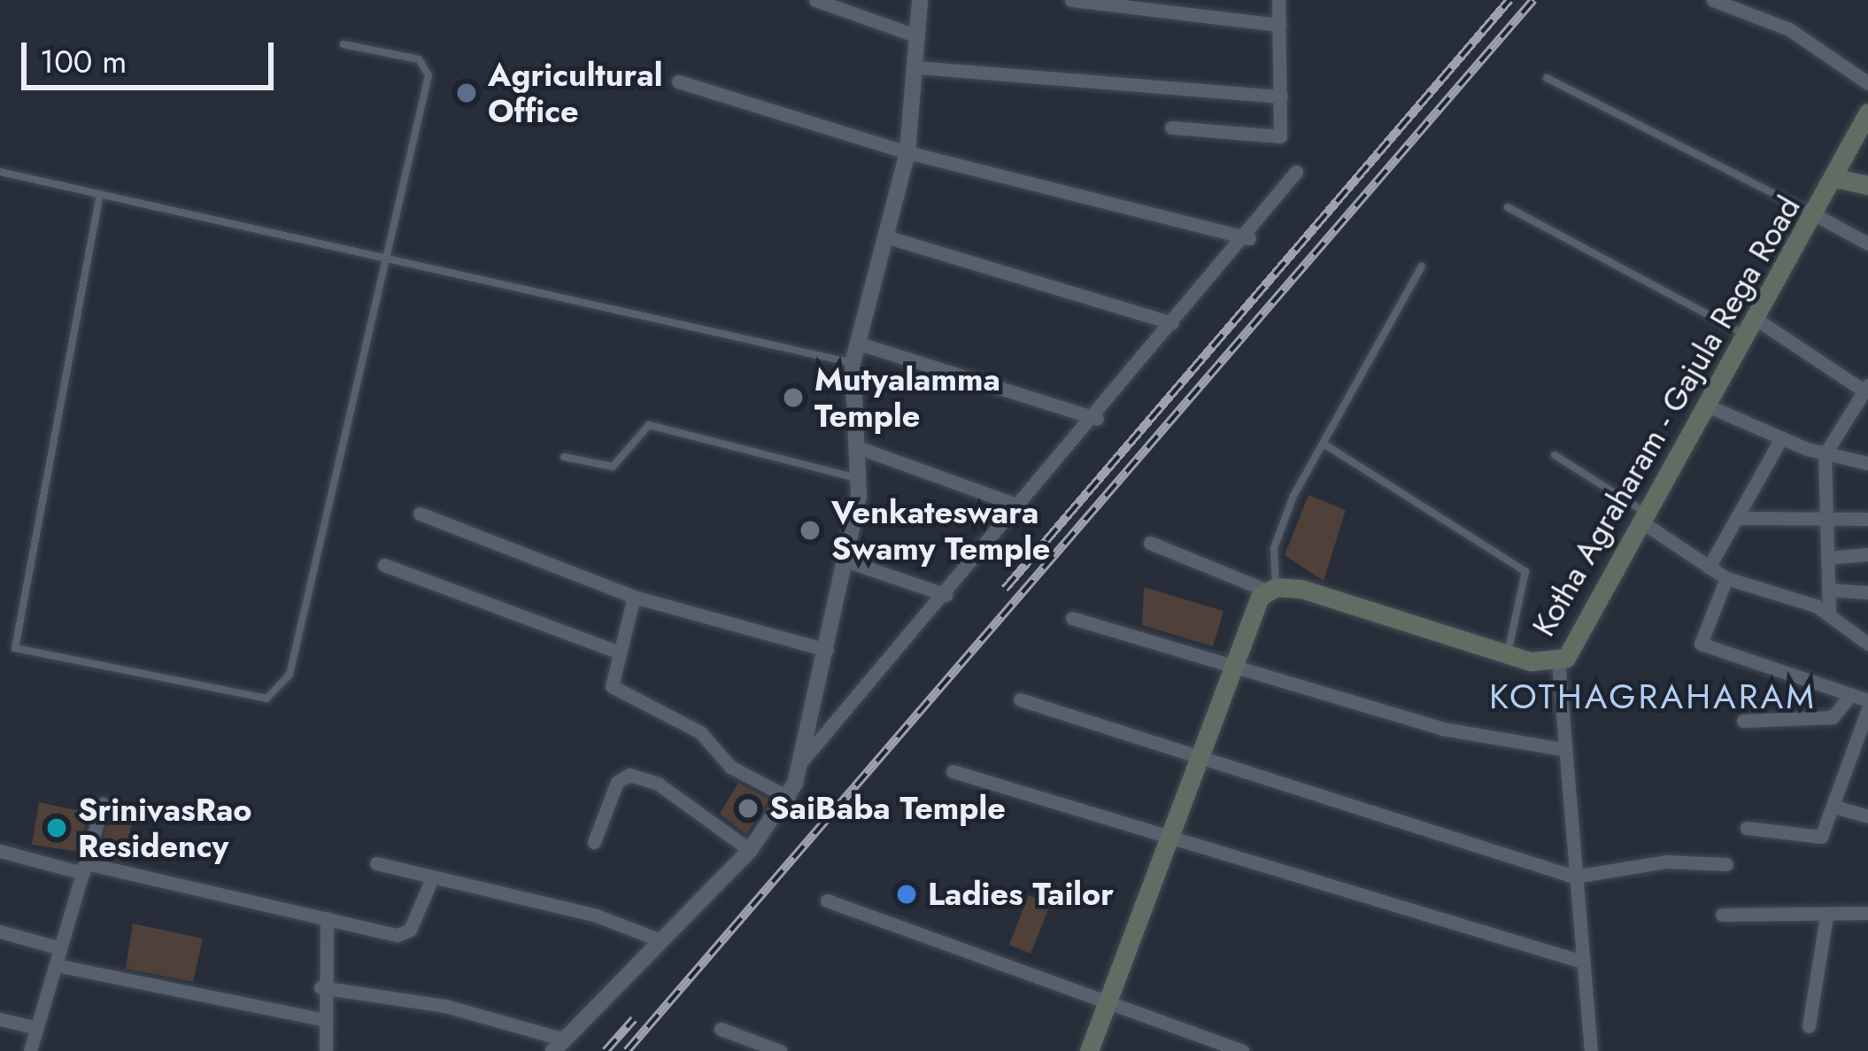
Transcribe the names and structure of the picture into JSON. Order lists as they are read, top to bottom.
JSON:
{
  "streets": {
    "main road": ["Kotha Agraharam - Gajula Rega Road"]
  },
  "districts": ["KOTHAGRAHARAM"],
  "places": [
    "Agricultural Office",
    "Mutyalamma Temple",
    "Venkateswara Swamy Temple",
    "SaiBaba Temple",
    "SrinivasRao Residency",
    "Ladies Tailor"
  ],
  "scale_bar": "100 m"
}
